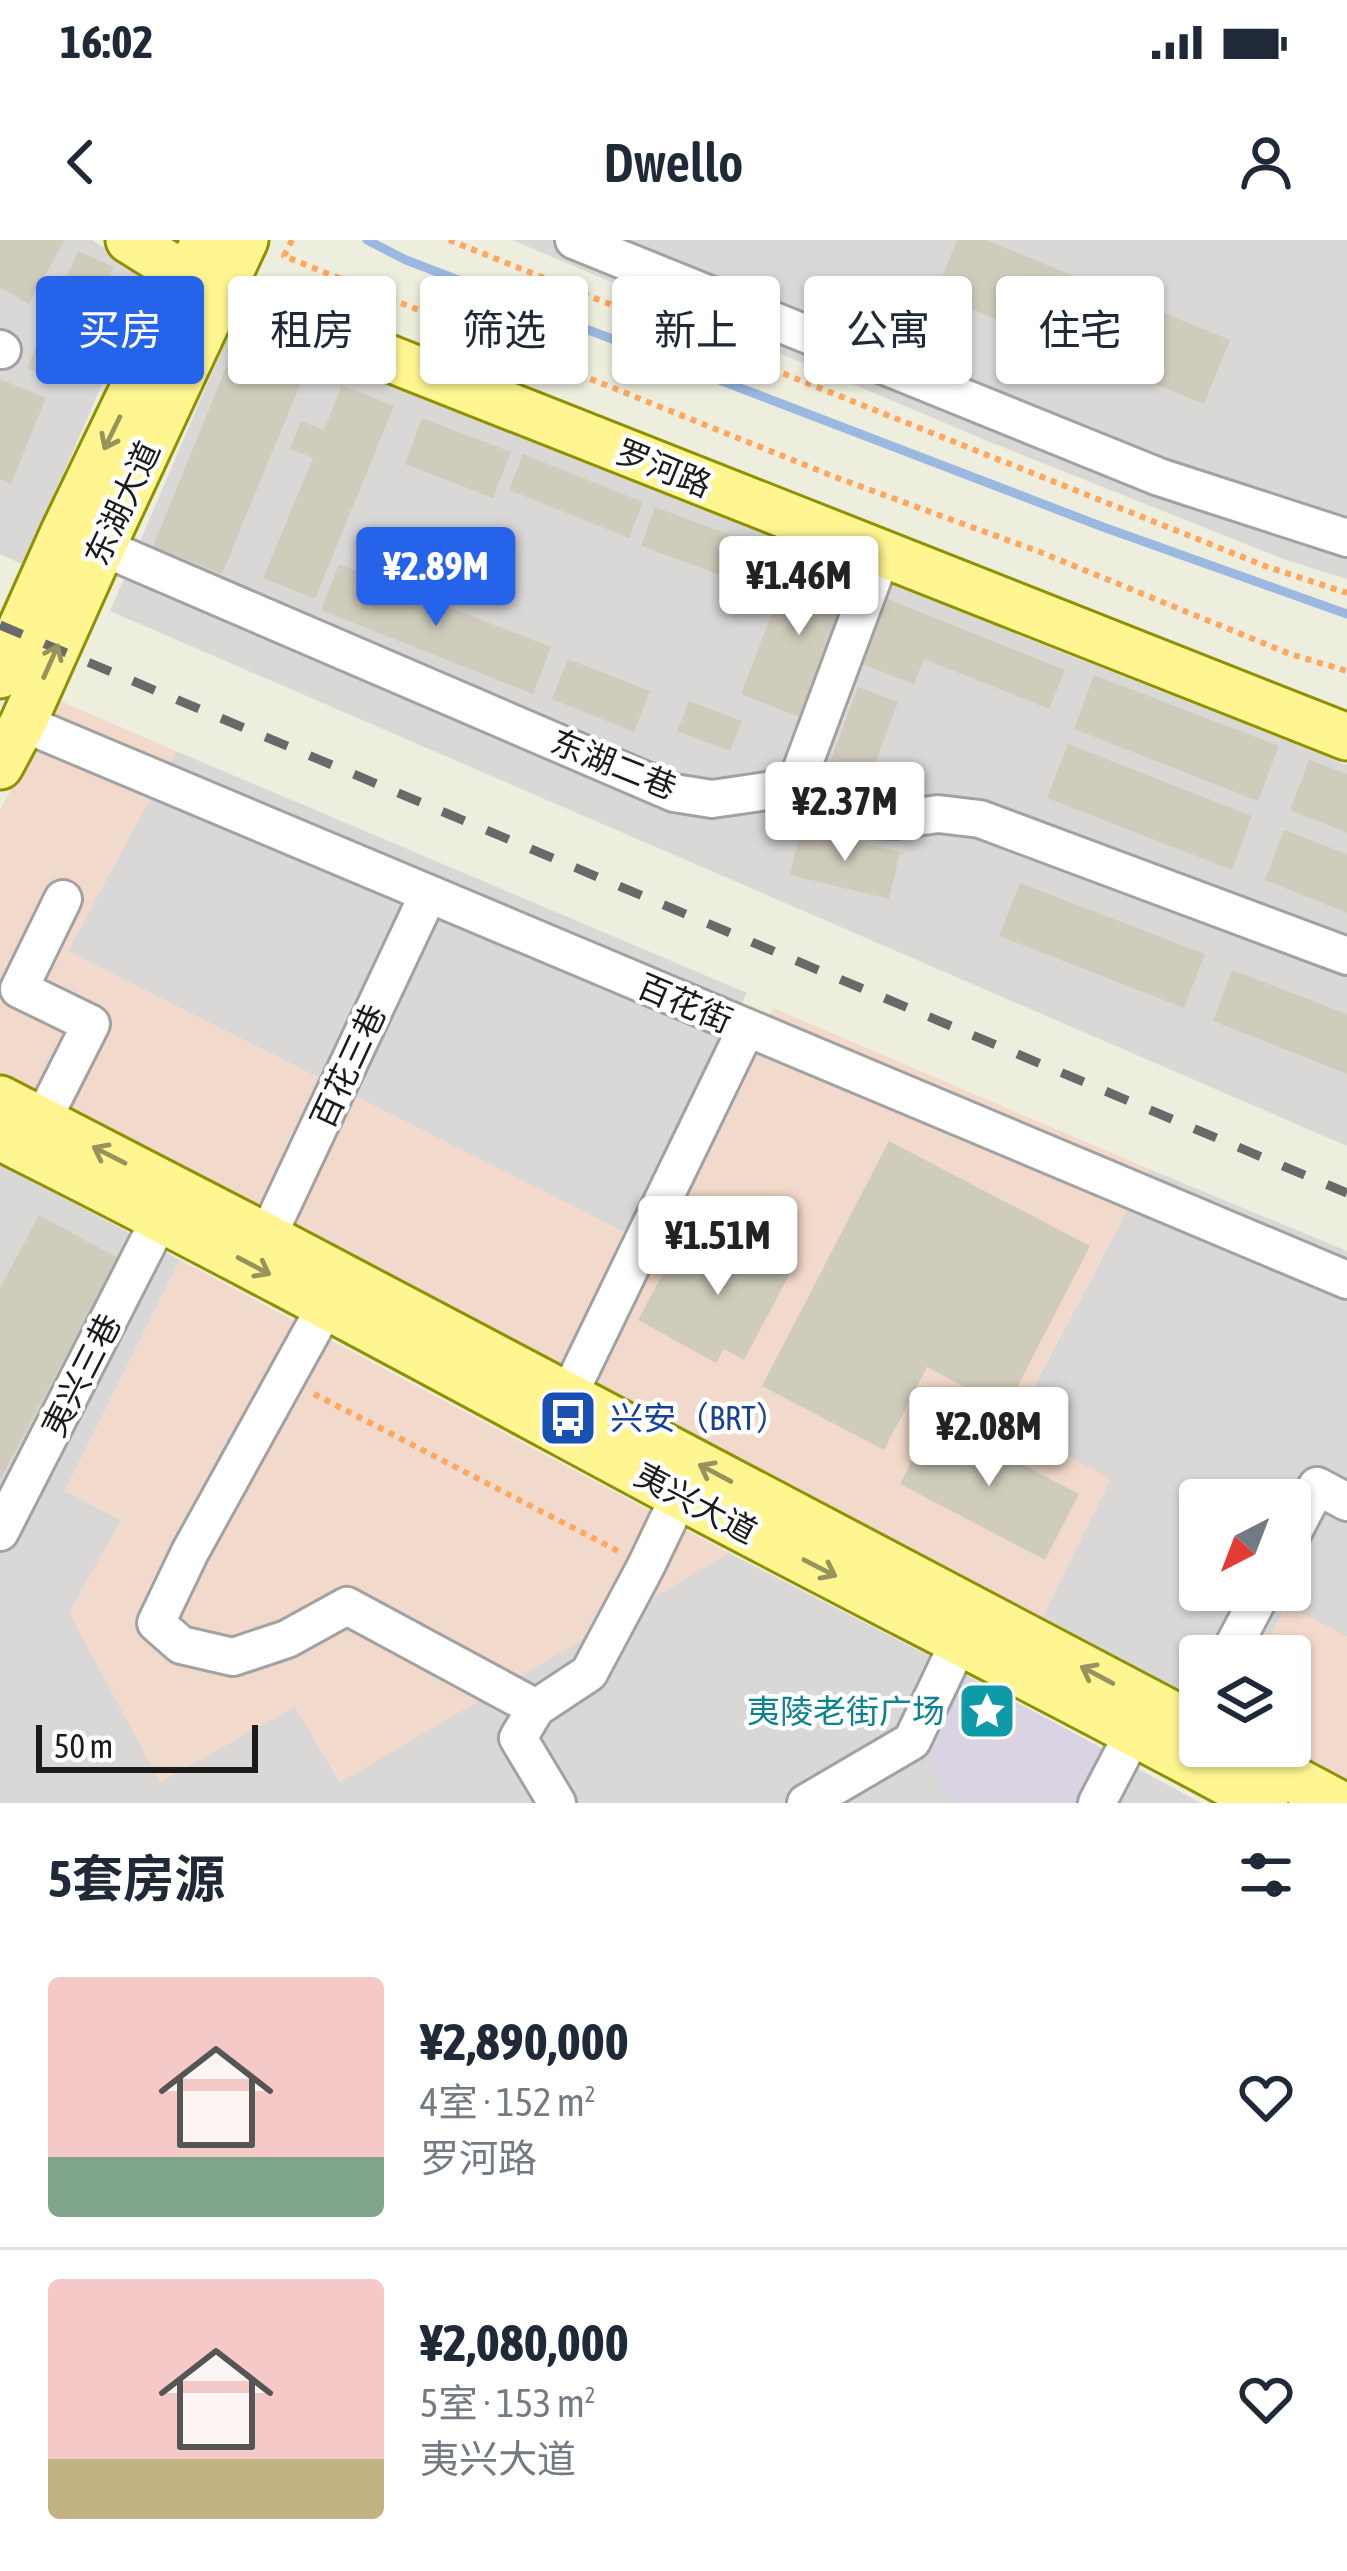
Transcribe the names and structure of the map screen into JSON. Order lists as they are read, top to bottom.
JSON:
{
  "streets": {
    "main road": ["罗河路", "东湖大道", "夷兴大道"],
    "street": [
      "东湖二巷",
      "百花街",
      "百花三巷",
      "夷兴三巷"
    ]
  },
  "crossings": [
    ["罗河路", "东湖大道"],
    ["东湖大道", "东湖二巷"],
    ["东湖大道", "百花街"],
    ["百花街", "百花三巷"],
    ["百花三巷", "夷兴大道"],
    ["夷兴三巷", "夷兴大道"]
  ],
  "places": {
    "bus stop": ["兴安（BRT）"],
    "place": ["夷陵老街广场"]
  },
  "scale_bar": "50 m",
  "north": "bottom left",
  "page": {
    "status": "16:02",
    "header": "Dwello",
    "chip": [
      "买房",
      "租房",
      "筛选",
      "新上",
      "公寓",
      "住宅"
    ],
    "price": [
      "¥2.89M",
      "¥1.46M",
      "¥2.37M",
      "¥1.51M",
      "¥2.08M"
    ],
    "scale": "50 m",
    "heading": "5套房源",
    "list": [
      {
        "name": "¥2,890,000",
        "note": "4室 · 152 m² · 罗河路"
      },
      {
        "name": "¥2,080,000",
        "note": "5室 · 153 m² · 夷兴大道"
      }
    ]
  }
}
